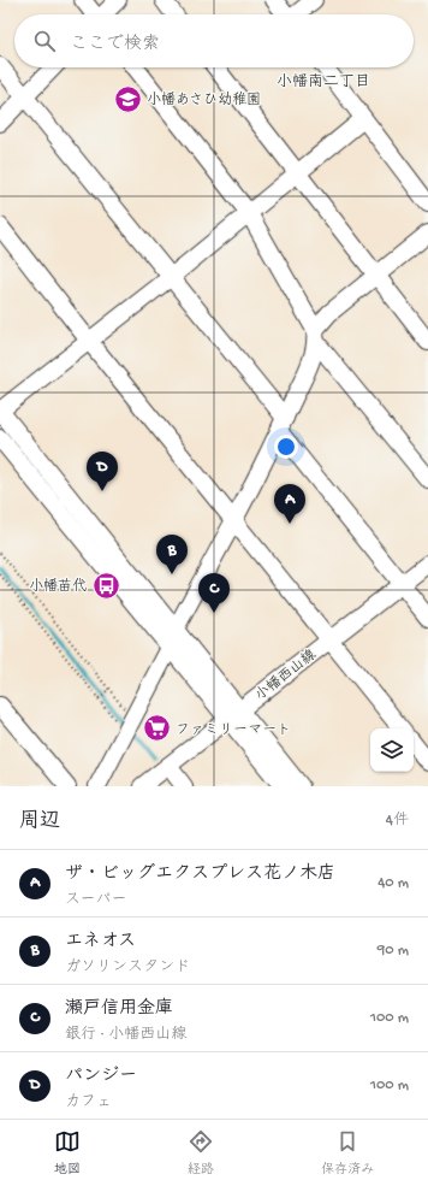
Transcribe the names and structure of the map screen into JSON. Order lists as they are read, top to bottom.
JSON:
{
  "streets": {
    "street": ["小幡西山線"]
  },
  "districts": ["小幡南二丁目"],
  "places": {
    "school or university": ["小幡あさひ幼稚園"],
    "bus stop": ["小幡苗代"],
    "supermarket": ["ファミリーマート"]
  },
  "page": {
    "search": "ここで検索",
    "pins": [
      "D",
      "A",
      "B",
      "C"
    ],
    "heading": ["周辺", "4件"],
    "list": [
      {
        "mark": "A",
        "name": "ザ・ビッグエクスプレス花ノ木店",
        "note": "スーパー",
        "value": "40 m"
      },
      {
        "mark": "B",
        "name": "エネオス",
        "note": "ガソリンスタンド",
        "value": "90 m"
      },
      {
        "mark": "C",
        "name": "瀬戸信用金庫",
        "note": "銀行 · 小幡西山線",
        "value": "100 m"
      },
      {
        "mark": "D",
        "name": "パンジー",
        "note": "カフェ",
        "value": "100 m"
      }
    ],
    "nav": ["地図", "経路", "保存済み"]
  }
}
